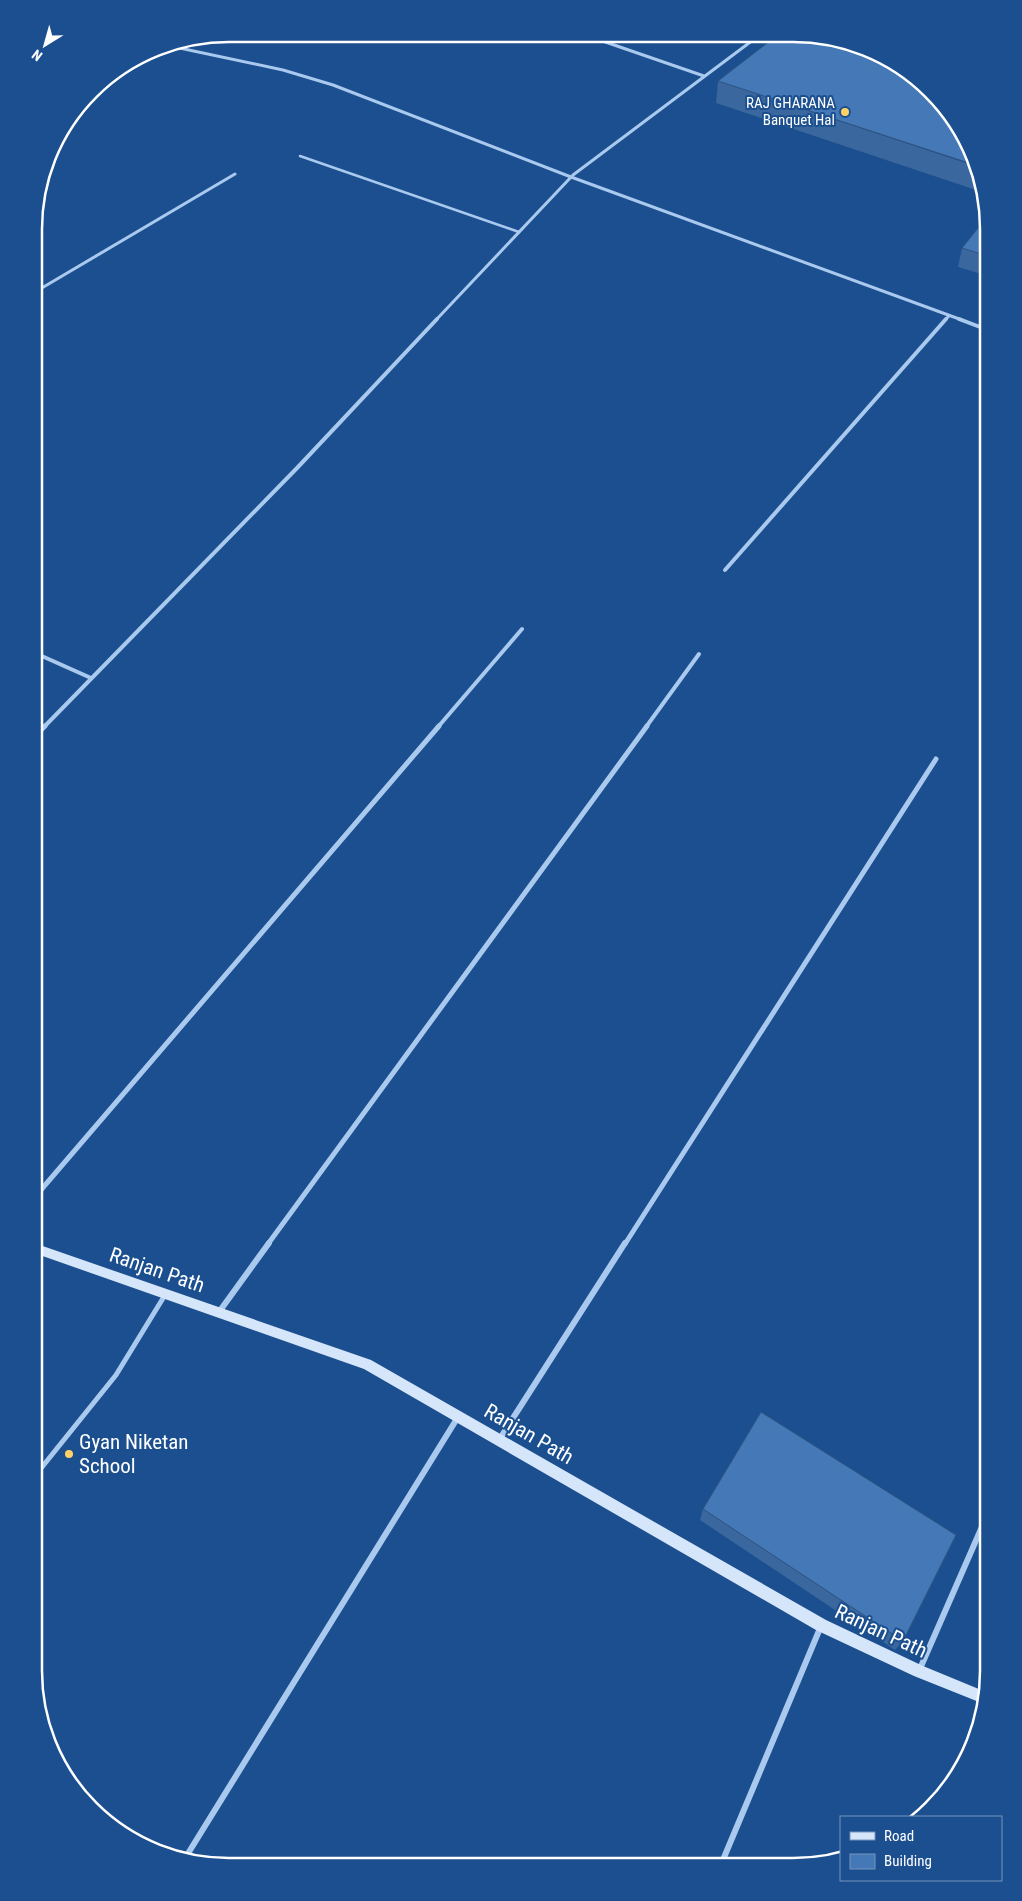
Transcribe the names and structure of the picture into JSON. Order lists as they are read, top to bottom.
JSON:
{
  "streets": {
    "street": ["Ranjan Path"]
  },
  "places": ["RAJ GHARANA Banquet Hal", "Gyan Niketan School"],
  "legend": ["Road", "Building"],
  "north": "bottom left"
}
